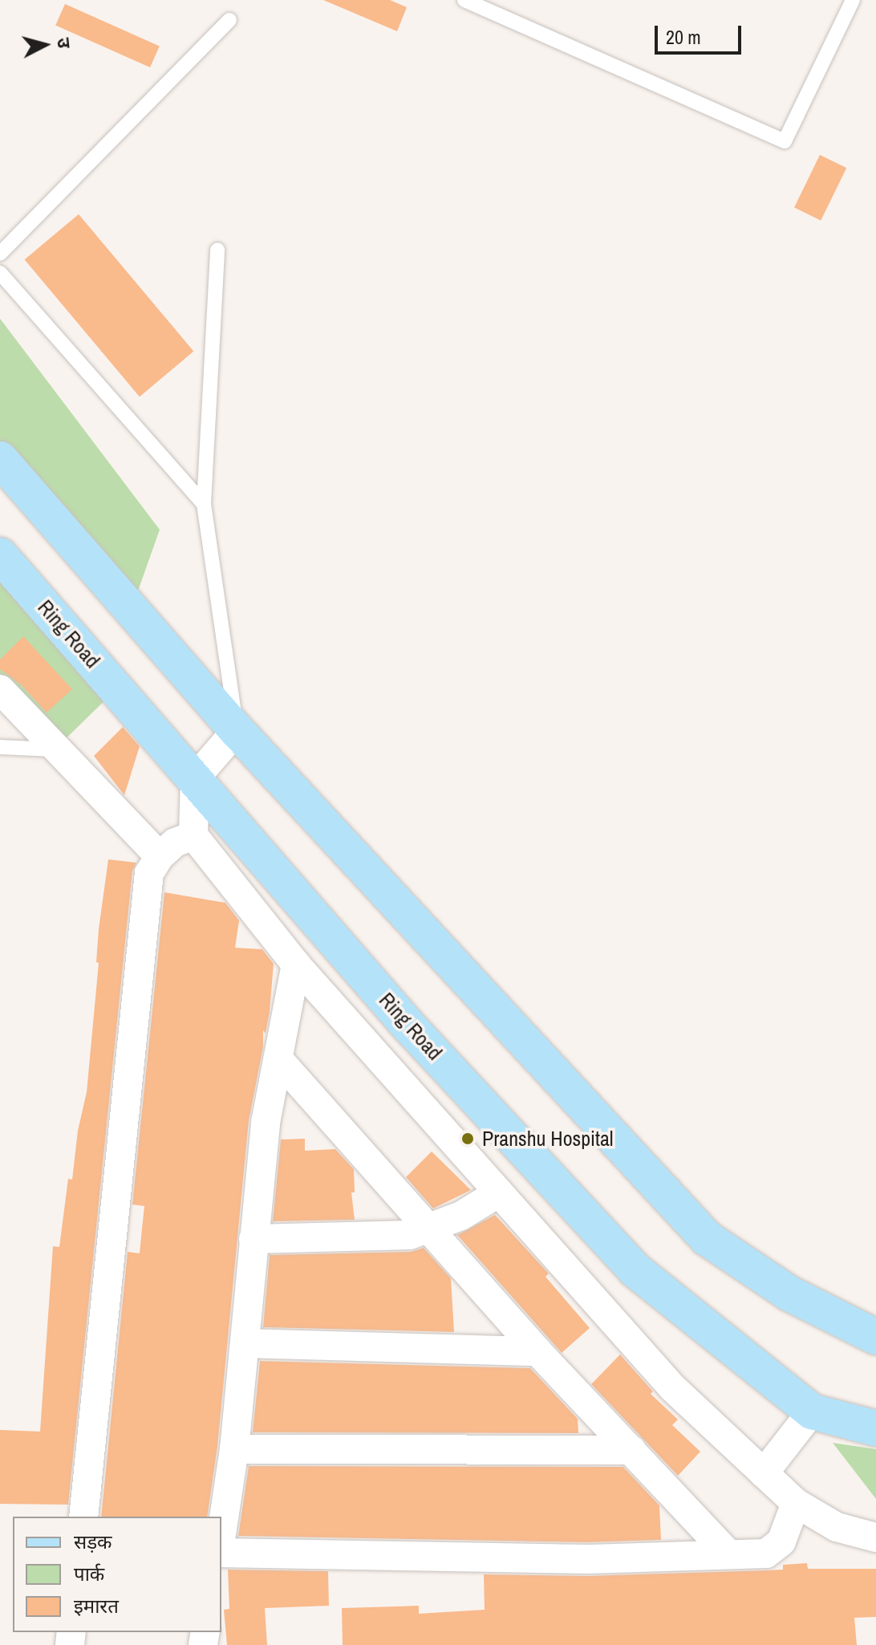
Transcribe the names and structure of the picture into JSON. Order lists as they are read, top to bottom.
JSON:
{
  "streets": {
    "main road": ["Ring Road"]
  },
  "places": ["Pranshu Hospital"],
  "legend": ["सड़क", "पार्क", "इमारत"],
  "scale_bar": "20 m",
  "north": "right"
}
